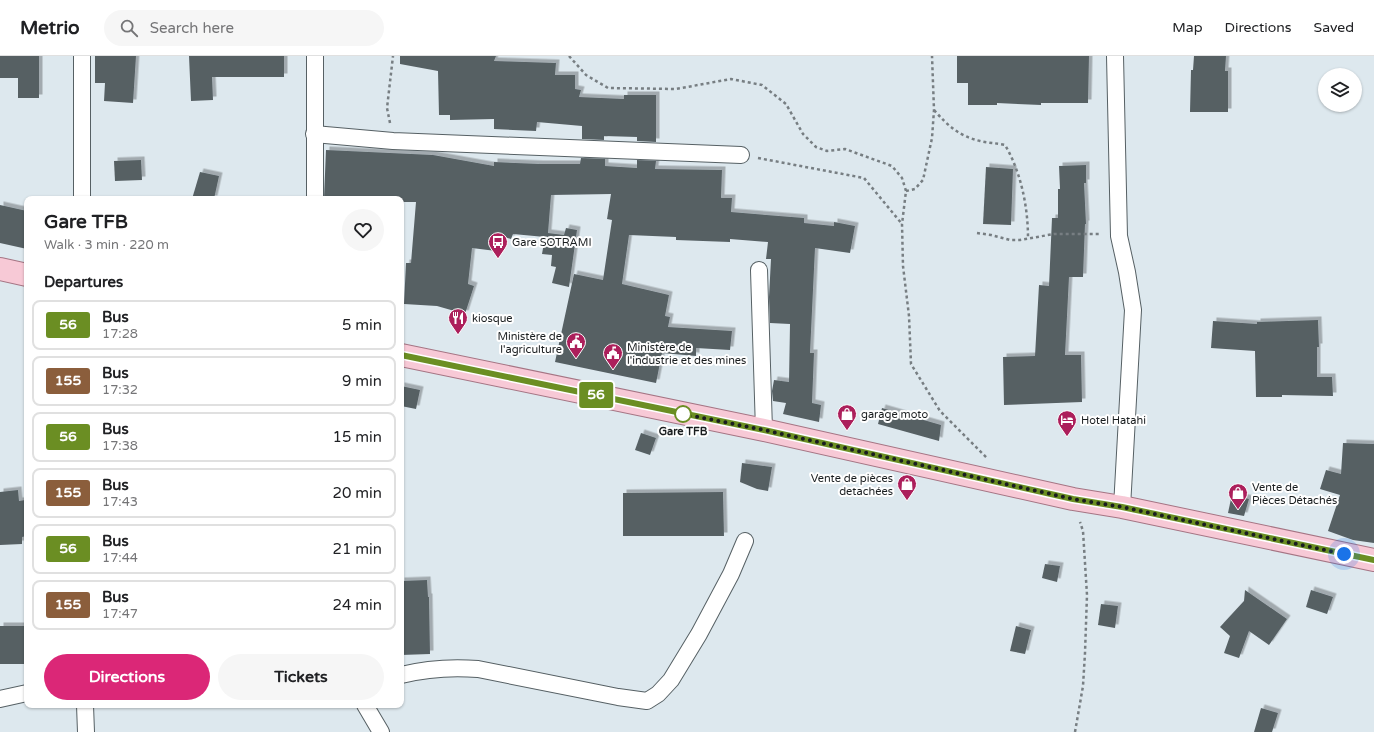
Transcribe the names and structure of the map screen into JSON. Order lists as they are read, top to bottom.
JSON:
{
  "places": {
    "bus stop": ["Gare SOTRAMI"],
    "restaurant": ["kiosque"],
    "public building": ["Ministère de l'agriculture", "Ministère de l'industrie et des mines"],
    "other": ["Gare TFB"],
    "shop": ["garage moto", "Vente de pièces detachées", "Vente de Pièces Détachés"],
    "hotel": ["Hotel Hatahi"]
  },
  "lines": ["bus line 56"],
  "page": {
    "header": "Metrio",
    "search": "Search here",
    "nav": ["Map", "Directions", "Saved"],
    "on_map": "56",
    "heading": [
      ["Gare TFB", "Walk · 3 min · 220 m"],
      "Departures"
    ],
    "list": [
      {
        "mark": "56",
        "name": "Bus",
        "note": "17:28",
        "value": "5 min"
      },
      {
        "mark": "155",
        "name": "Bus",
        "note": "17:32",
        "value": "9 min"
      },
      {
        "mark": "56",
        "name": "Bus",
        "note": "17:38",
        "value": "15 min"
      },
      {
        "mark": "155",
        "name": "Bus",
        "note": "17:43",
        "value": "20 min"
      },
      {
        "mark": "56",
        "name": "Bus",
        "note": "17:44",
        "value": "21 min"
      },
      {
        "mark": "155",
        "name": "Bus",
        "note": "17:47",
        "value": "24 min"
      }
    ],
    "buttons": ["Directions", "Tickets"]
  }
}
